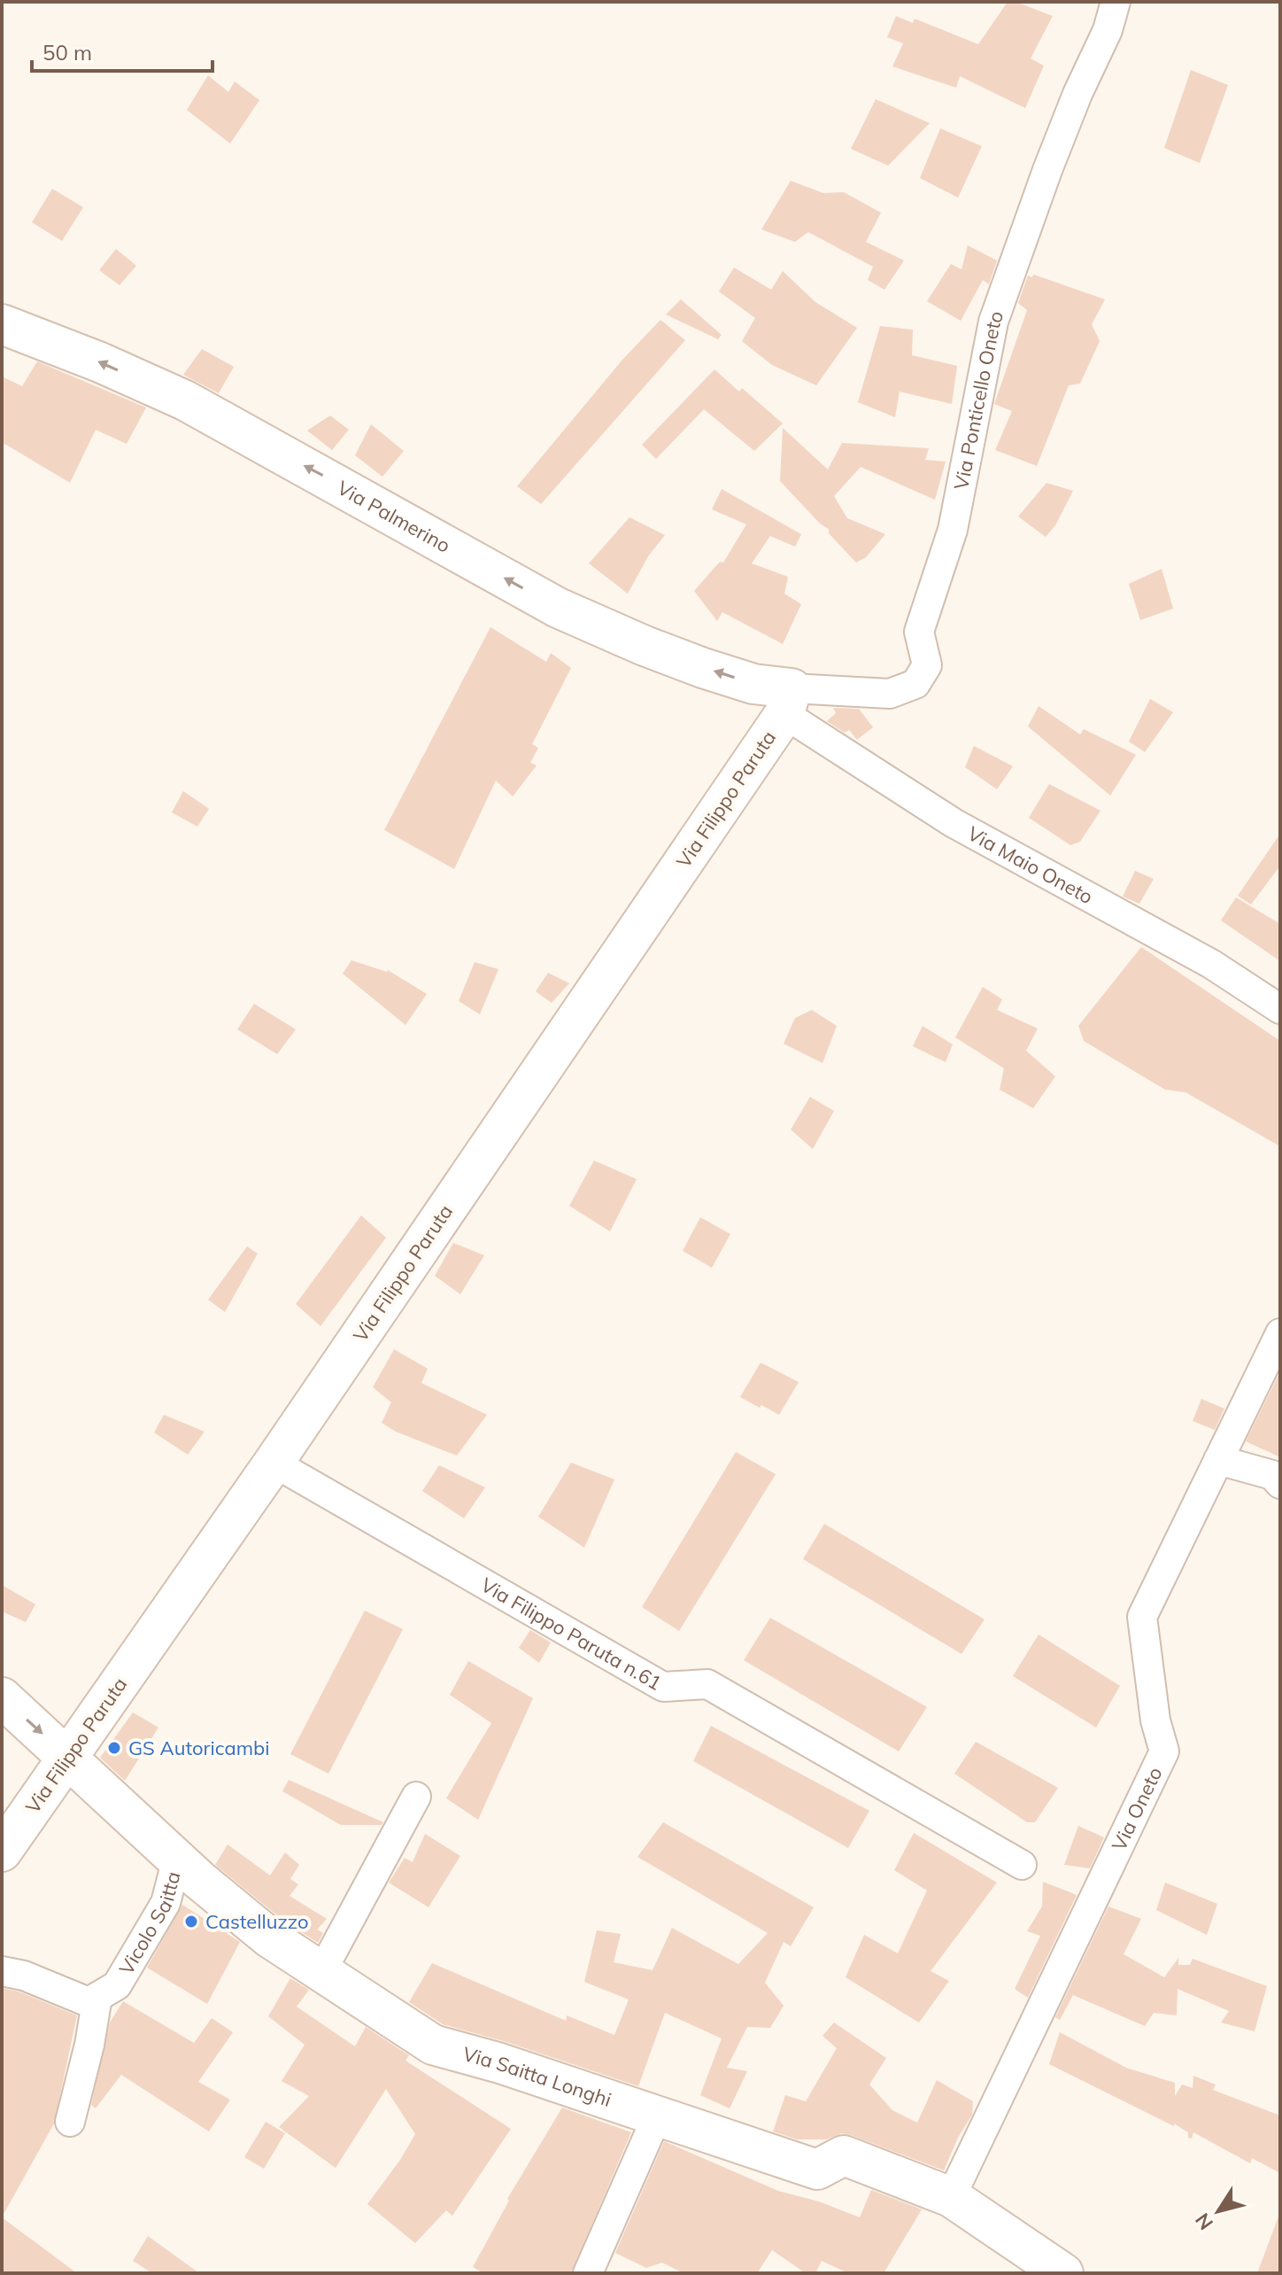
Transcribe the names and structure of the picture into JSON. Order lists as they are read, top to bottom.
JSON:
{
  "streets": {
    "street": [
      "Via Ponticello Oneto",
      "Via Palmerino",
      "Via Filippo Paruta",
      "Via Maio Oneto",
      "Via Filippo Paruta n.61",
      "Via Oneto",
      "Vicolo Saitta",
      "Via Saitta Longhi"
    ]
  },
  "crossings": [
    ["Via Ponticello Oneto", "Via Palmerino"],
    ["Via Ponticello Oneto", "Via Filippo Paruta"],
    ["Via Ponticello Oneto", "Via Maio Oneto"],
    ["Via Palmerino", "Via Filippo Paruta"],
    ["Via Palmerino", "Via Maio Oneto"],
    ["Via Filippo Paruta", "Via Maio Oneto"],
    ["Via Filippo Paruta", "Via Filippo Paruta n.61"],
    ["Via Filippo Paruta", "Via Saitta Longhi"],
    ["Via Oneto", "Via Saitta Longhi"],
    ["Vicolo Saitta", "Via Saitta Longhi"]
  ],
  "one_way": ["Via Palmerino"],
  "places": ["GS Autoricambi", "Castelluzzo"],
  "scale_bar": "50 m",
  "north": "bottom left"
}
